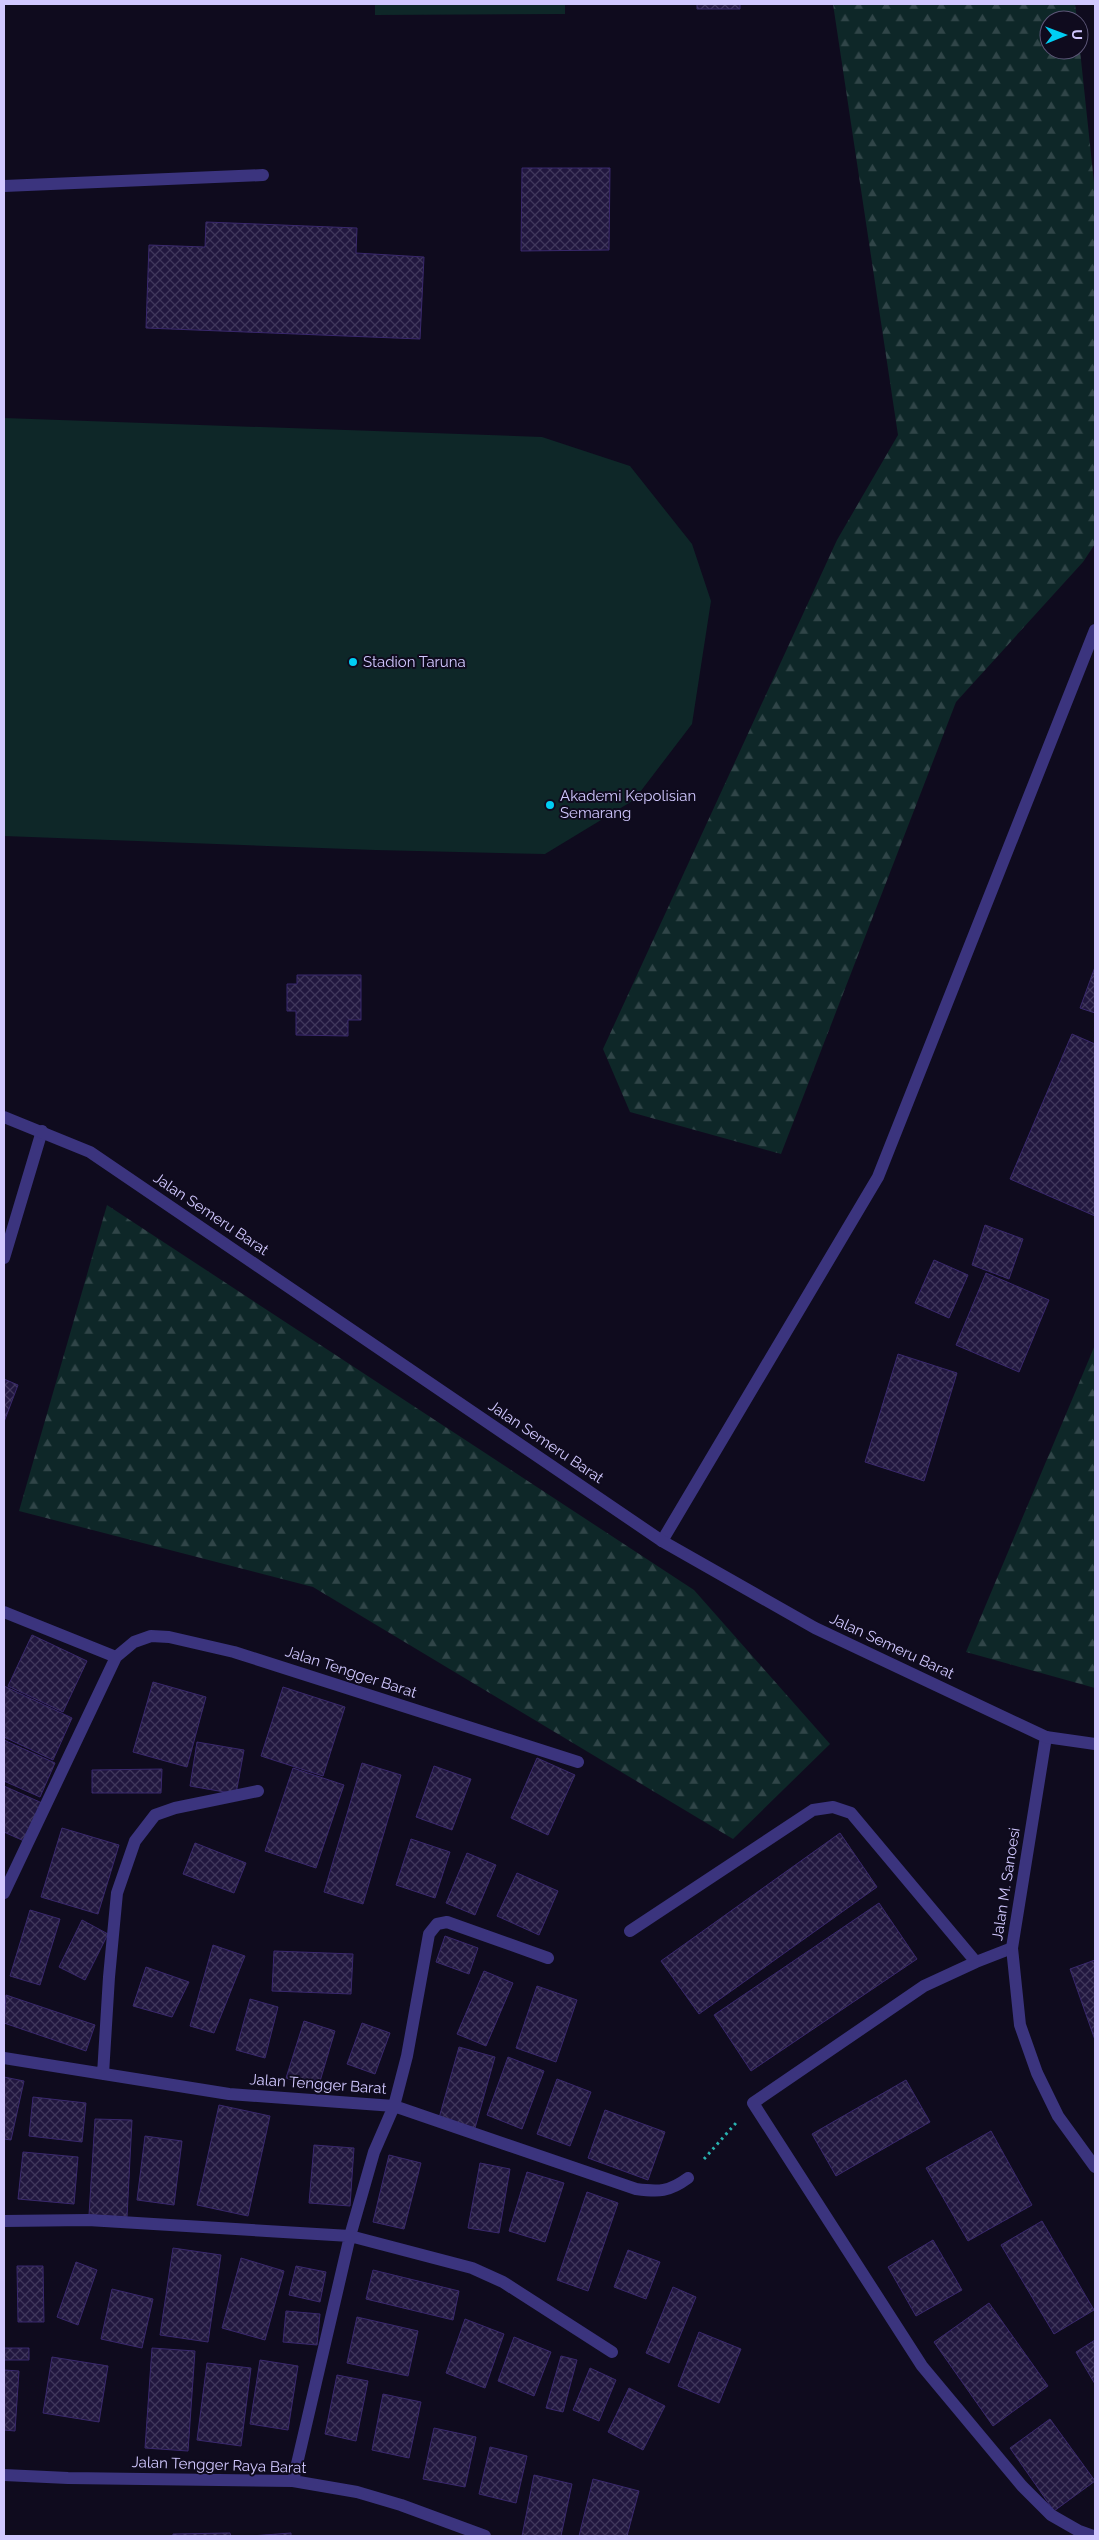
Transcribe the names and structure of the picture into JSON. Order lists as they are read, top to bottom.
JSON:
{
  "streets": {
    "street": [
      "Jalan Semeru Barat",
      "Jalan Tengger Barat",
      "Jalan M. Sanoesi",
      "Jalan Tengger Raya Barat"
    ]
  },
  "crossings": [
    ["Jalan Semeru Barat", "Jalan M. Sanoesi"],
    ["Jalan Tengger Barat", "Jalan Tengger Raya Barat"]
  ],
  "places": ["Stadion Taruna", "Akademi Kepolisian Semarang"],
  "north": "right"
}
